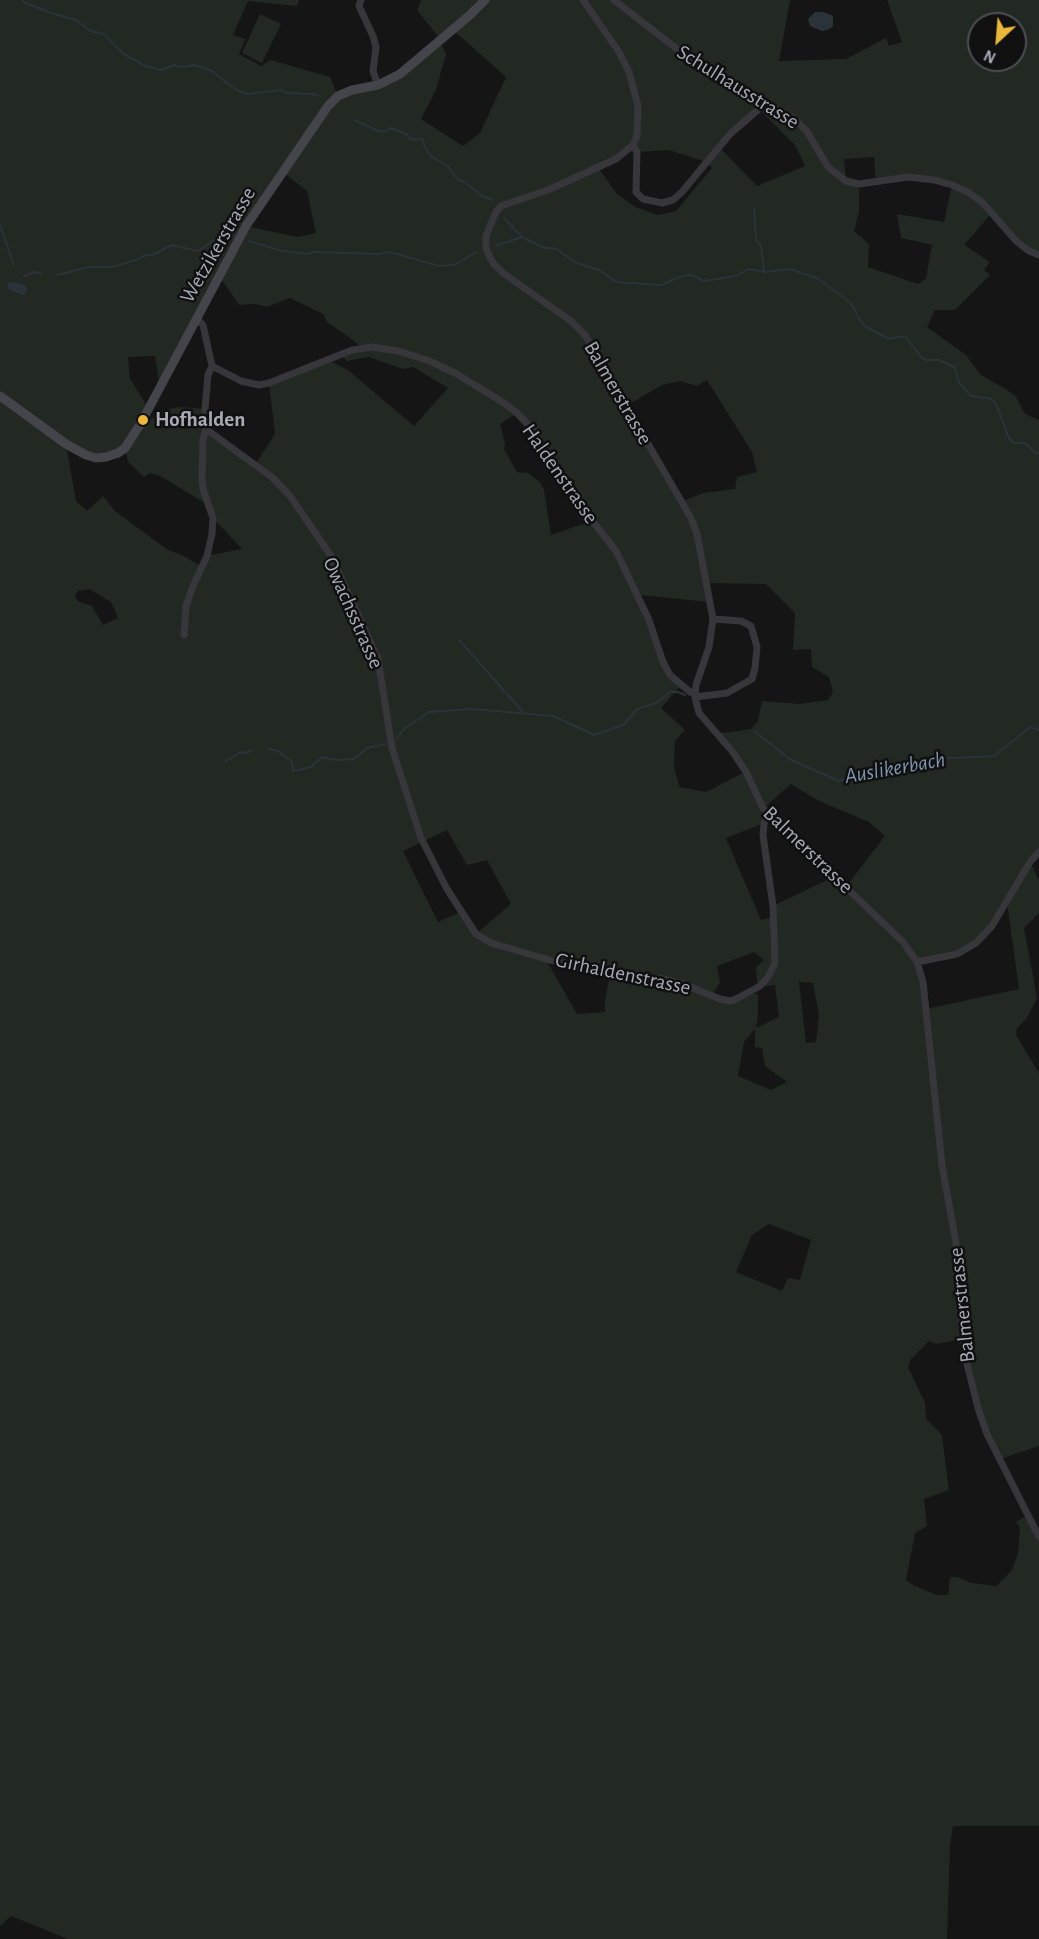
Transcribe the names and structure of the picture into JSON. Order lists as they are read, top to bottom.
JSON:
{
  "streets": {
    "street": [
      "Schulhausstrasse",
      "Wetzikerstrasse",
      "Balmerstrasse",
      "Haldenstrasse",
      "Owachsstrasse",
      "Girhaldenstrasse"
    ]
  },
  "crossings": [
    ["Balmerstrasse", "Haldenstrasse"],
    ["Balmerstrasse", "Girhaldenstrasse"],
    ["Owachsstrasse", "Girhaldenstrasse"]
  ],
  "water": ["Auslikerbach"],
  "places": ["Hofhalden"],
  "north": "bottom left"
}
